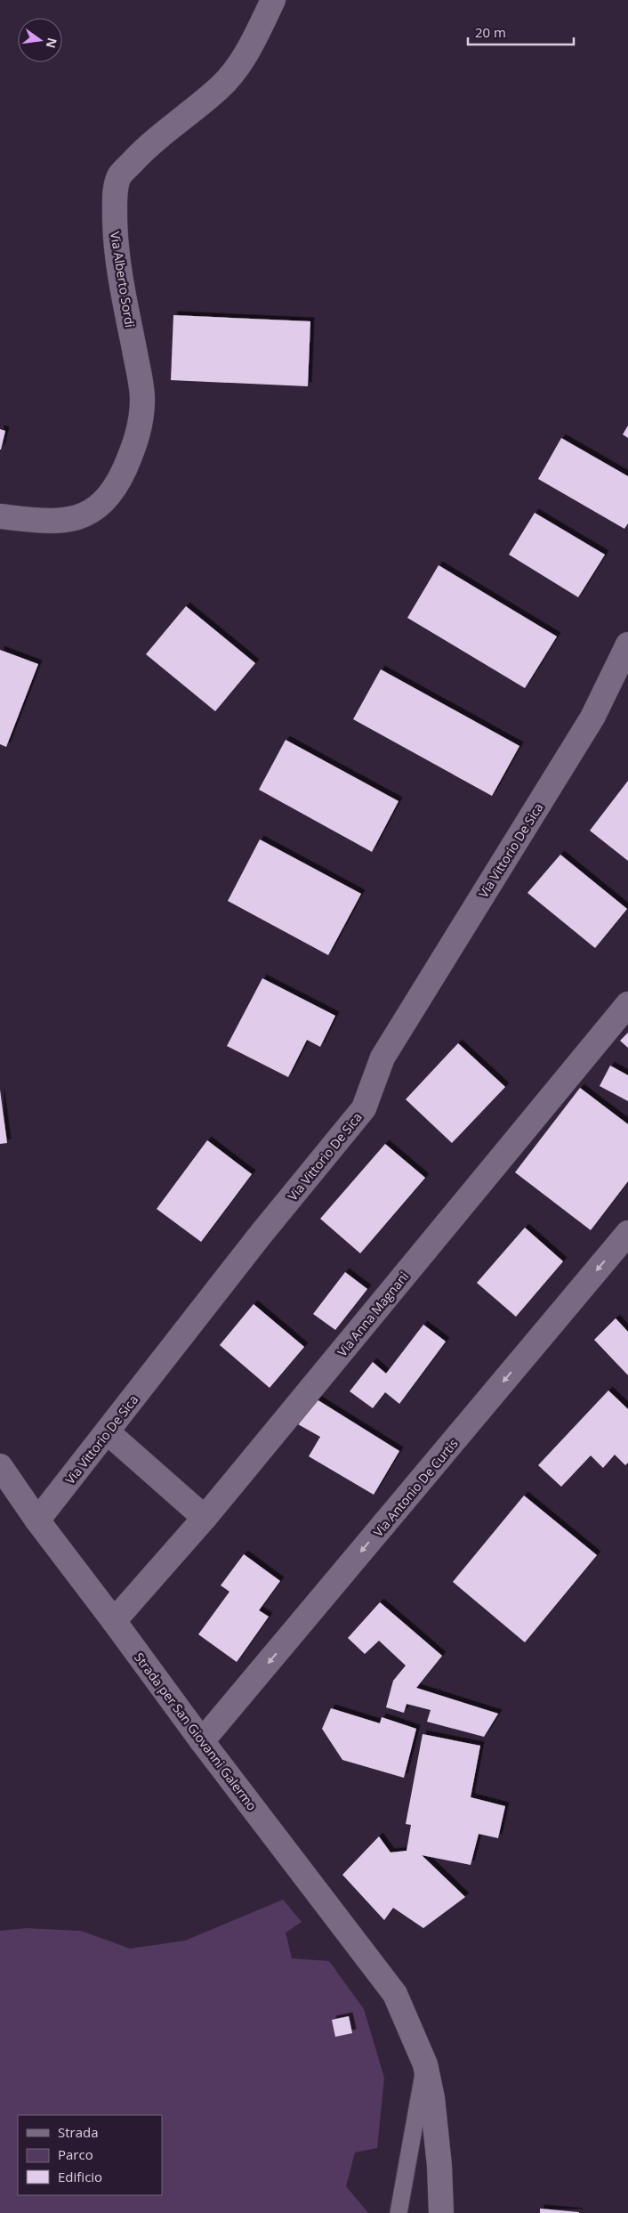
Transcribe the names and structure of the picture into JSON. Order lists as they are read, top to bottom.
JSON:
{
  "streets": {
    "street": [
      "Via Alberto Sordi",
      "Via Vittorio De Sica",
      "Via Anna Magnani",
      "Via Antonio De Curtis",
      "Strada per San Giovanni Galermo"
    ]
  },
  "crossings": [
    ["Via Vittorio De Sica", "Strada per San Giovanni Galermo"],
    ["Via Anna Magnani", "Strada per San Giovanni Galermo"],
    ["Via Antonio De Curtis", "Strada per San Giovanni Galermo"]
  ],
  "one_way": ["Via Antonio De Curtis"],
  "legend": ["Strada", "Parco", "Edificio"],
  "scale_bar": "20 m",
  "north": "right"
}
